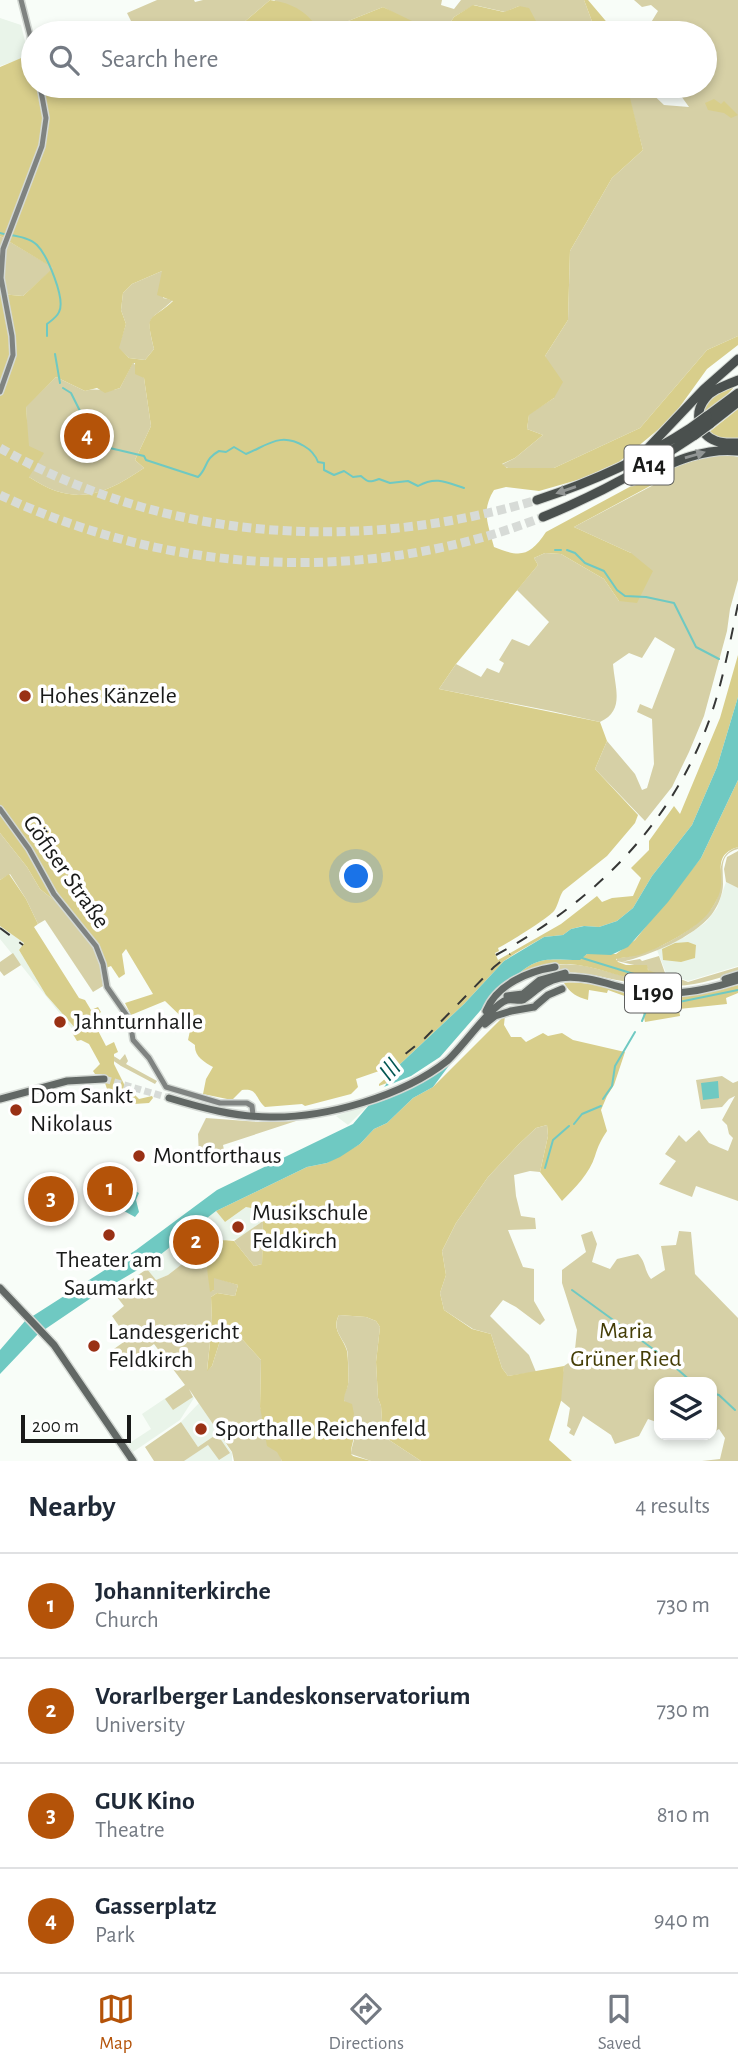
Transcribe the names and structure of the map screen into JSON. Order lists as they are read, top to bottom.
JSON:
{
  "streets": {
    "highway": ["A14"],
    "main road": ["Göfiser Straße", "L190"]
  },
  "crossings": [
    ["Göfiser Straße", "L190"]
  ],
  "water": ["Ill"],
  "parks": ["Maria Grüner Ried"],
  "places": [
    "Hohes Känzele",
    "Jahnturnhalle",
    "Dom Sankt Nikolaus",
    "Montforthaus",
    "Musikschule Feldkirch",
    "Theater am Saumarkt",
    "Landesgericht Feldkirch",
    "Sporthalle Reichenfeld"
  ],
  "scale_bar": "200 m",
  "page": {
    "search": "Search here",
    "pins": [
      "4",
      "1",
      "3",
      "2"
    ],
    "scale": "200 m",
    "heading": ["Nearby", "4 results"],
    "list": [
      {
        "mark": "1",
        "name": "Johanniterkirche",
        "note": "Church",
        "value": "730 m"
      },
      {
        "mark": "2",
        "name": "Vorarlberger Landeskonservatorium",
        "note": "University",
        "value": "730 m"
      },
      {
        "mark": "3",
        "name": "GUK Kino",
        "note": "Theatre",
        "value": "810 m"
      },
      {
        "mark": "4",
        "name": "Gasserplatz",
        "note": "Park",
        "value": "940 m"
      }
    ],
    "nav": ["Map", "Directions", "Saved"]
  }
}
